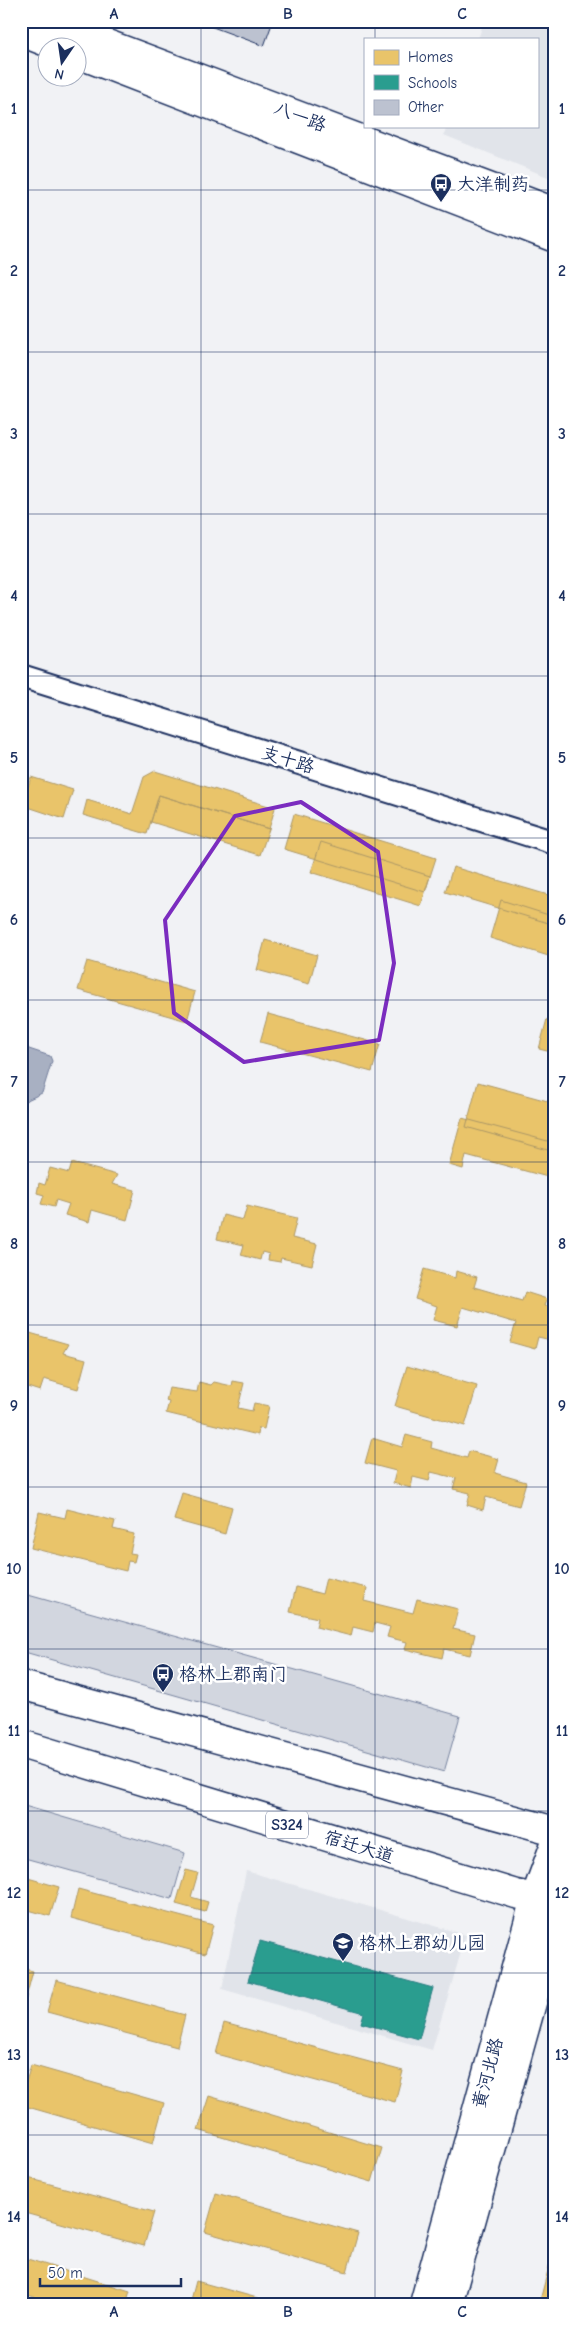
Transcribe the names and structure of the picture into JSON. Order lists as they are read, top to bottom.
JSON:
{
  "streets": {
    "main road": [
      "八一路",
      "S324",
      "宿迁大道",
      "黄河北路"
    ],
    "street": ["支十路"]
  },
  "crossings": [
    ["宿迁大道", "黄河北路"]
  ],
  "places": {
    "bus stop": ["大洋制药", "格林上郡南门"],
    "school or university": ["格林上郡幼儿园"]
  },
  "legend": ["Homes", "Schools", "Other"],
  "scale_bar": "50 m",
  "north": "bottom",
  "grid": {
    "columns": ["A", "B", "C"],
    "rows": [
      "1",
      "2",
      "3",
      "4",
      "5",
      "6",
      "7",
      "8",
      "9",
      "10",
      "11",
      "12",
      "13",
      "14"
    ]
  }
}
